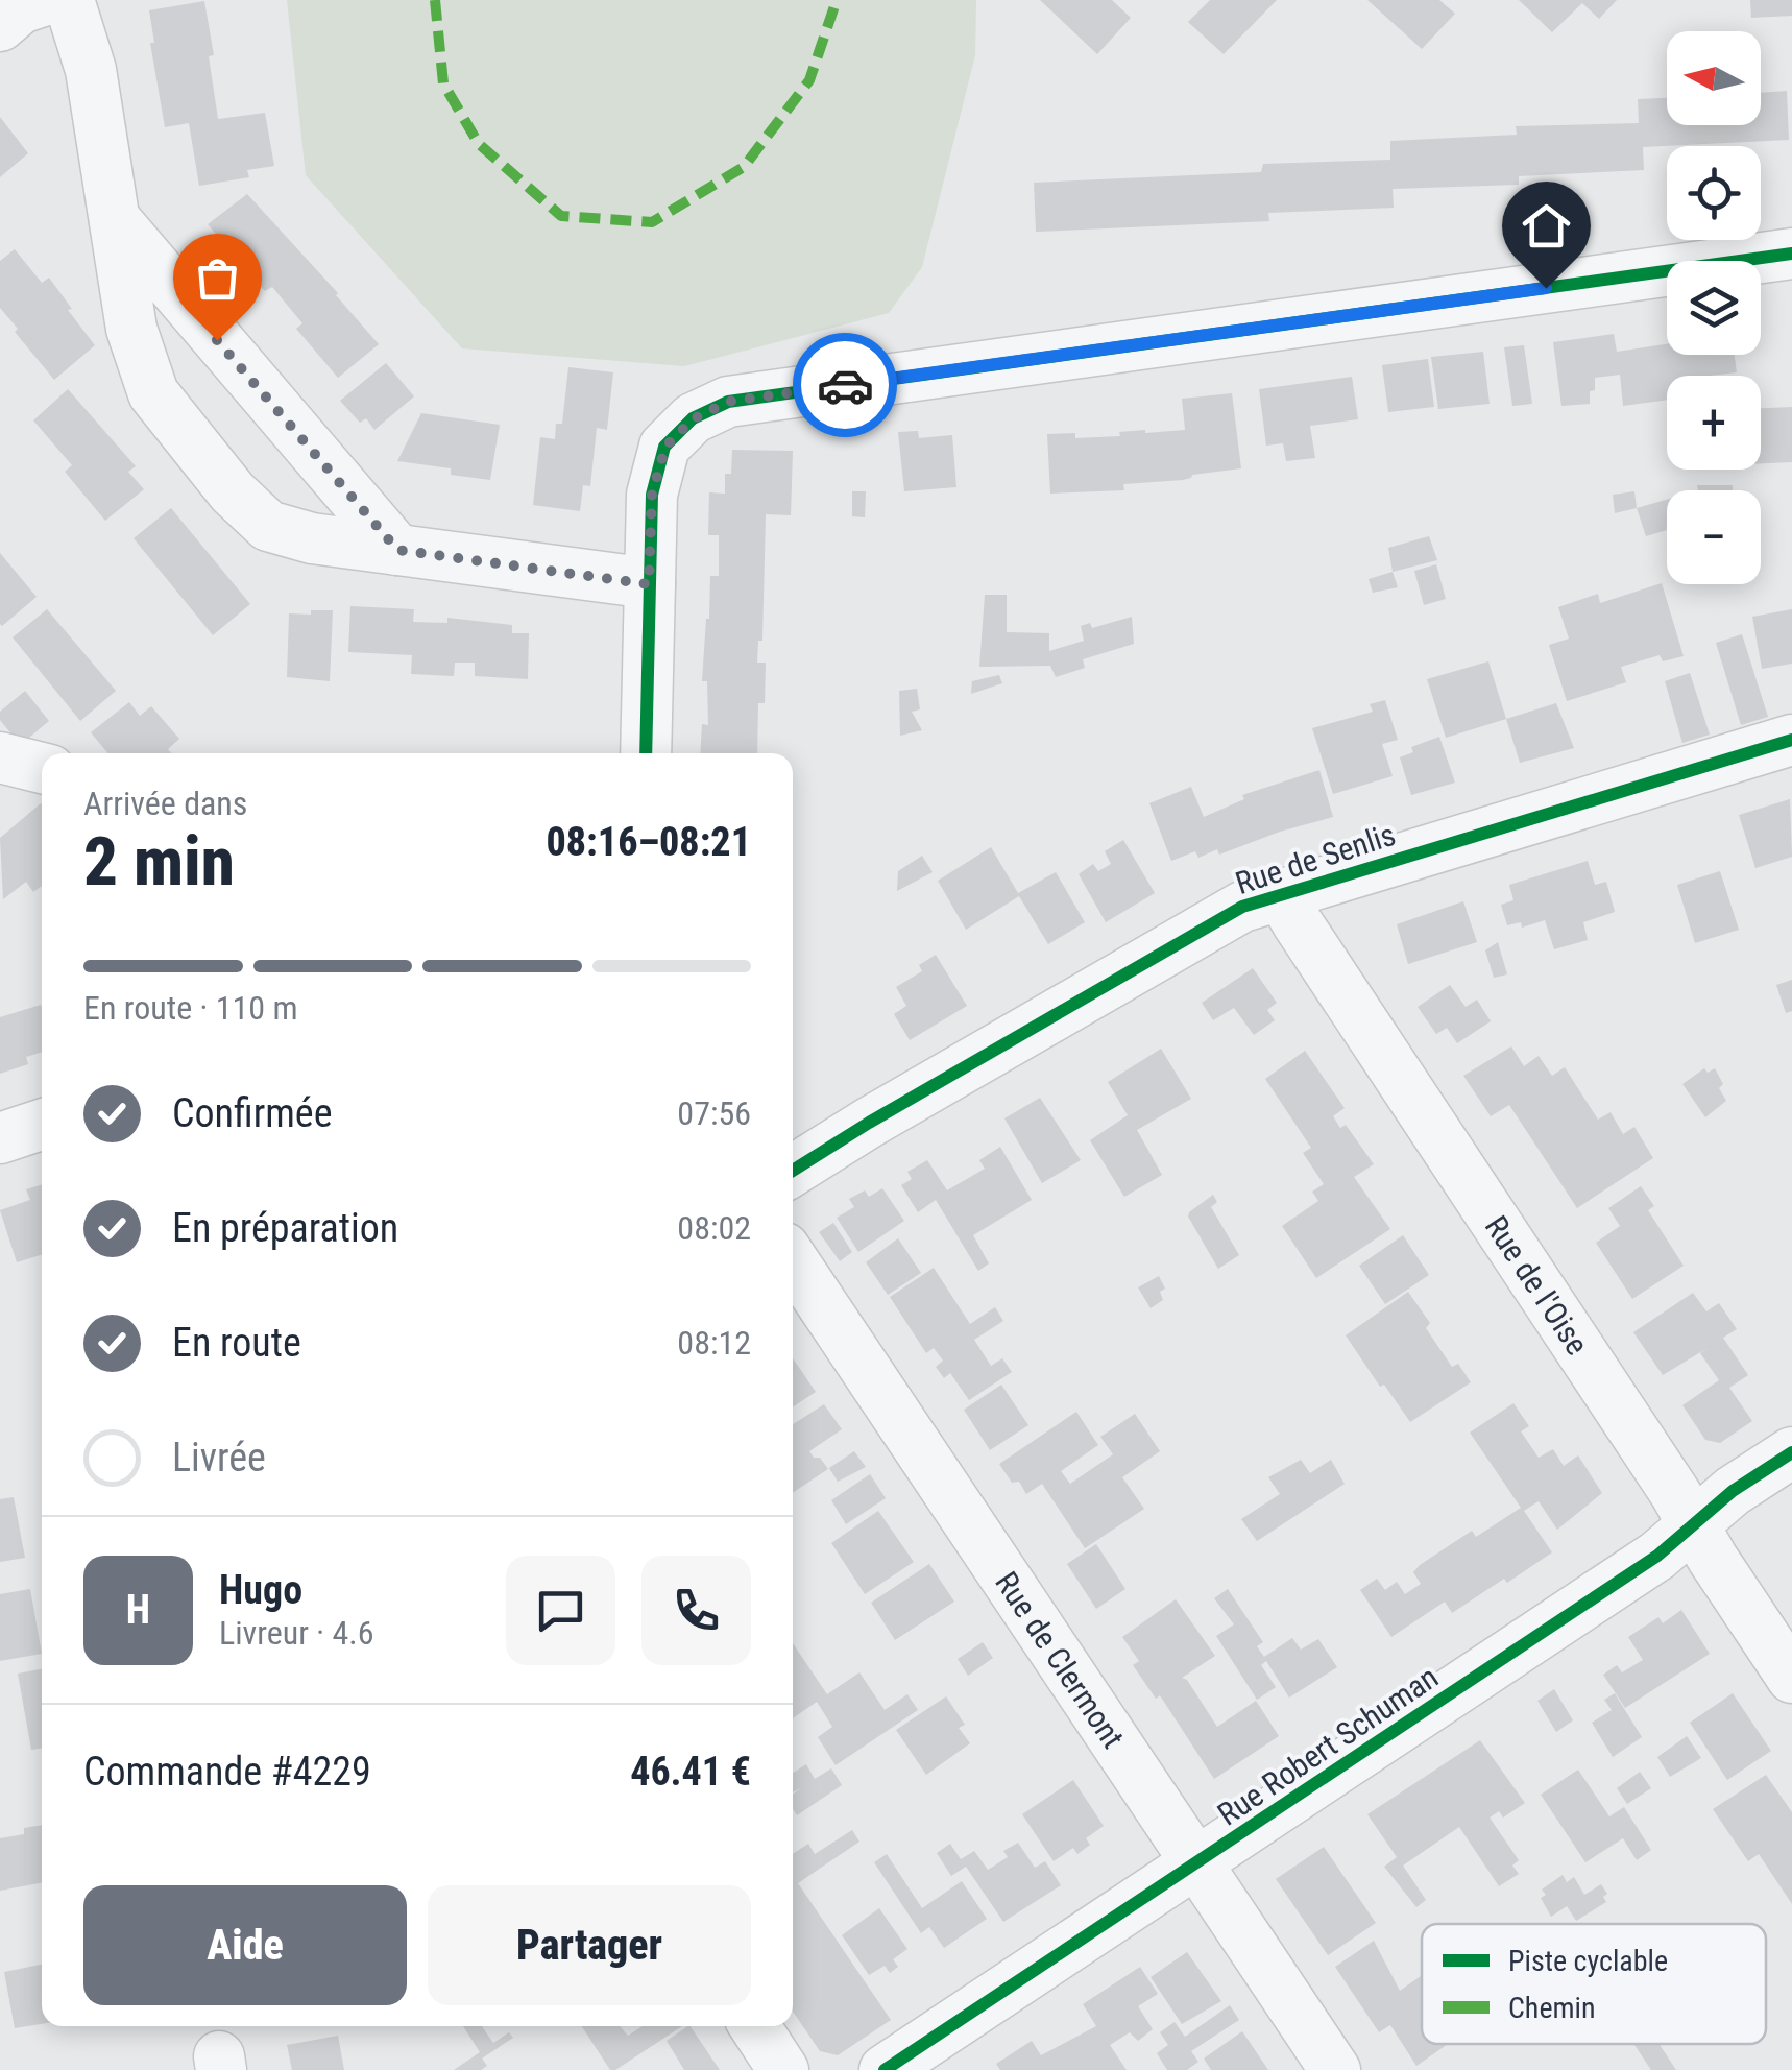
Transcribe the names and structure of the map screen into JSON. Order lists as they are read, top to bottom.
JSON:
{
  "streets": {
    "street": [
      "Rue de Senlis",
      "Rue de l'Oise",
      "Rue de Clermont",
      "Rue Robert Schuman"
    ]
  },
  "crossings": [
    ["Rue de Senlis", "Rue de l'Oise"],
    ["Rue de l'Oise", "Rue Robert Schuman"],
    ["Rue de Clermont", "Rue Robert Schuman"]
  ],
  "legend": ["Piste cyclable", "Chemin"],
  "north": "left",
  "page": {
    "map_buttons": ["+", "−"],
    "heading": ["2 min", "Arrivée dans", "08:16–08:21"],
    "panel": [
      "Hugo",
      "Livreur · 4.6",
      "Commande #4229",
      "46.41 €"
    ],
    "bar": "En route · 110 m",
    "list": [
      ["Confirmée", "07:56"],
      ["En préparation", "08:02"],
      ["En route", "08:12"],
      "Livrée"
    ],
    "round": "H",
    "buttons": ["Aide", "Partager"]
  }
}
